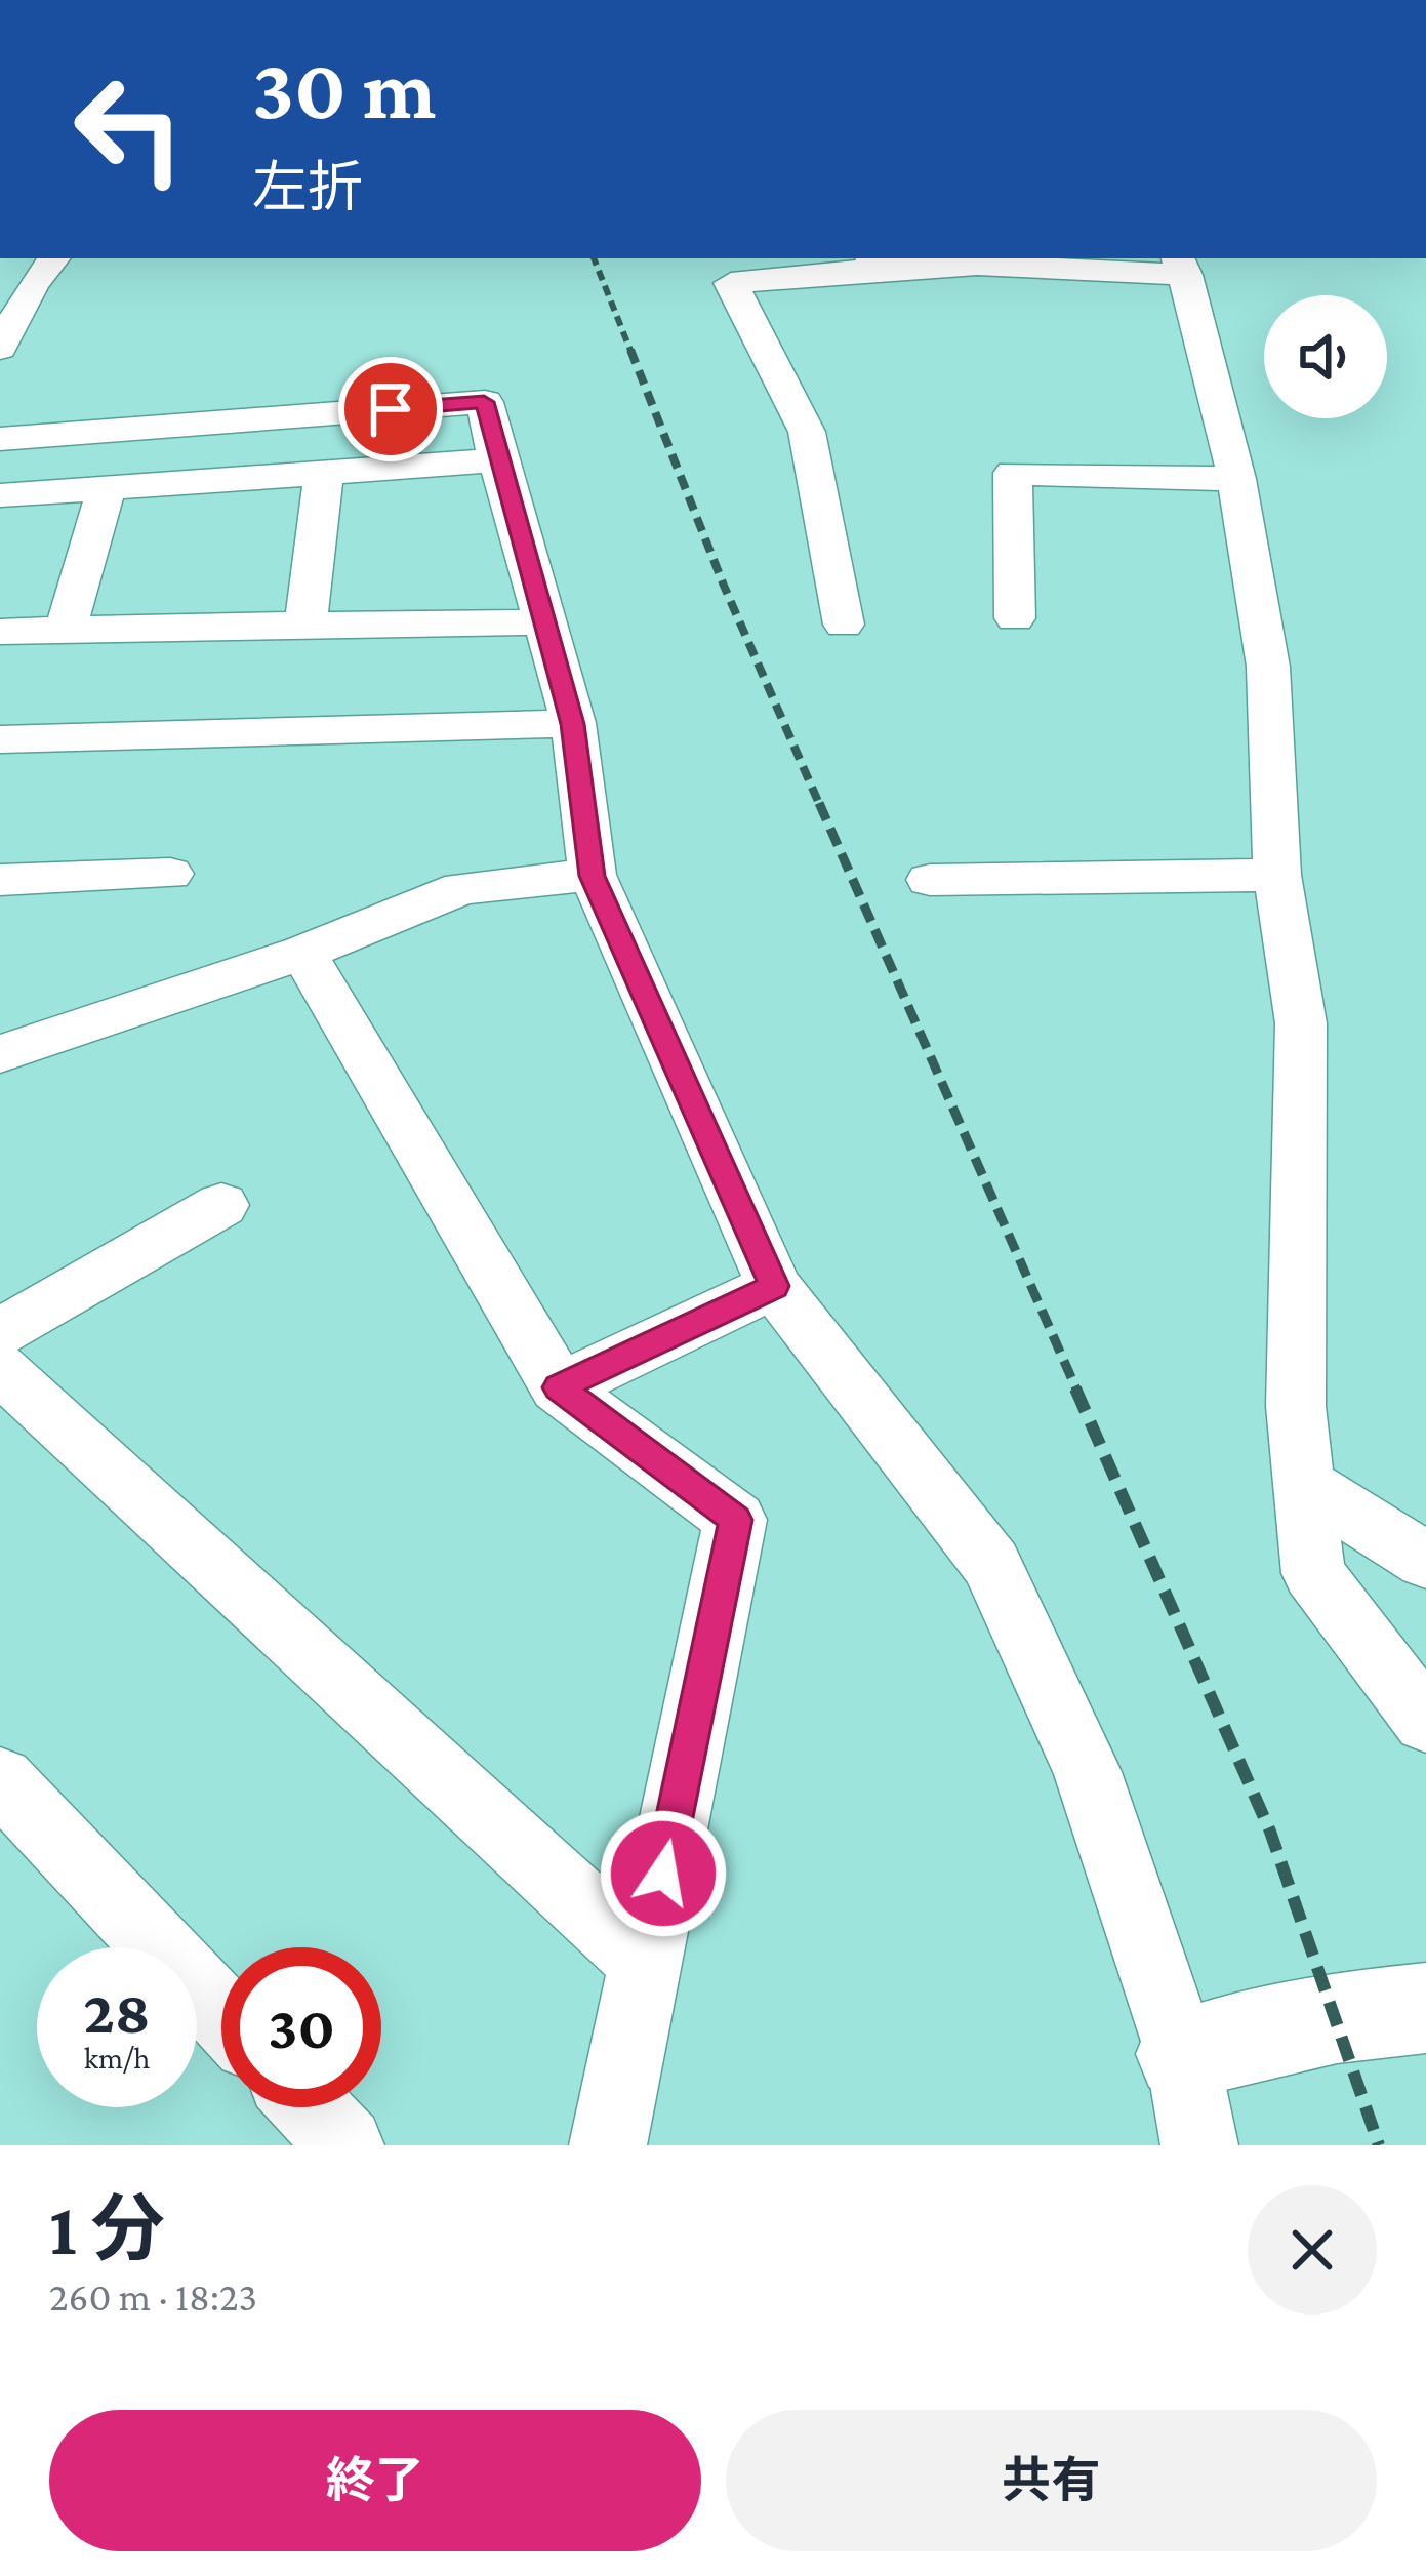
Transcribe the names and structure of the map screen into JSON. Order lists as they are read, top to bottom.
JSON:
{
  "page": {
    "turn": ["30 m", "左折"],
    "speed": "28 km/h",
    "limit": "30",
    "heading": ["1 分", "260 m · 18:23"],
    "buttons": ["終了", "共有"]
  }
}
